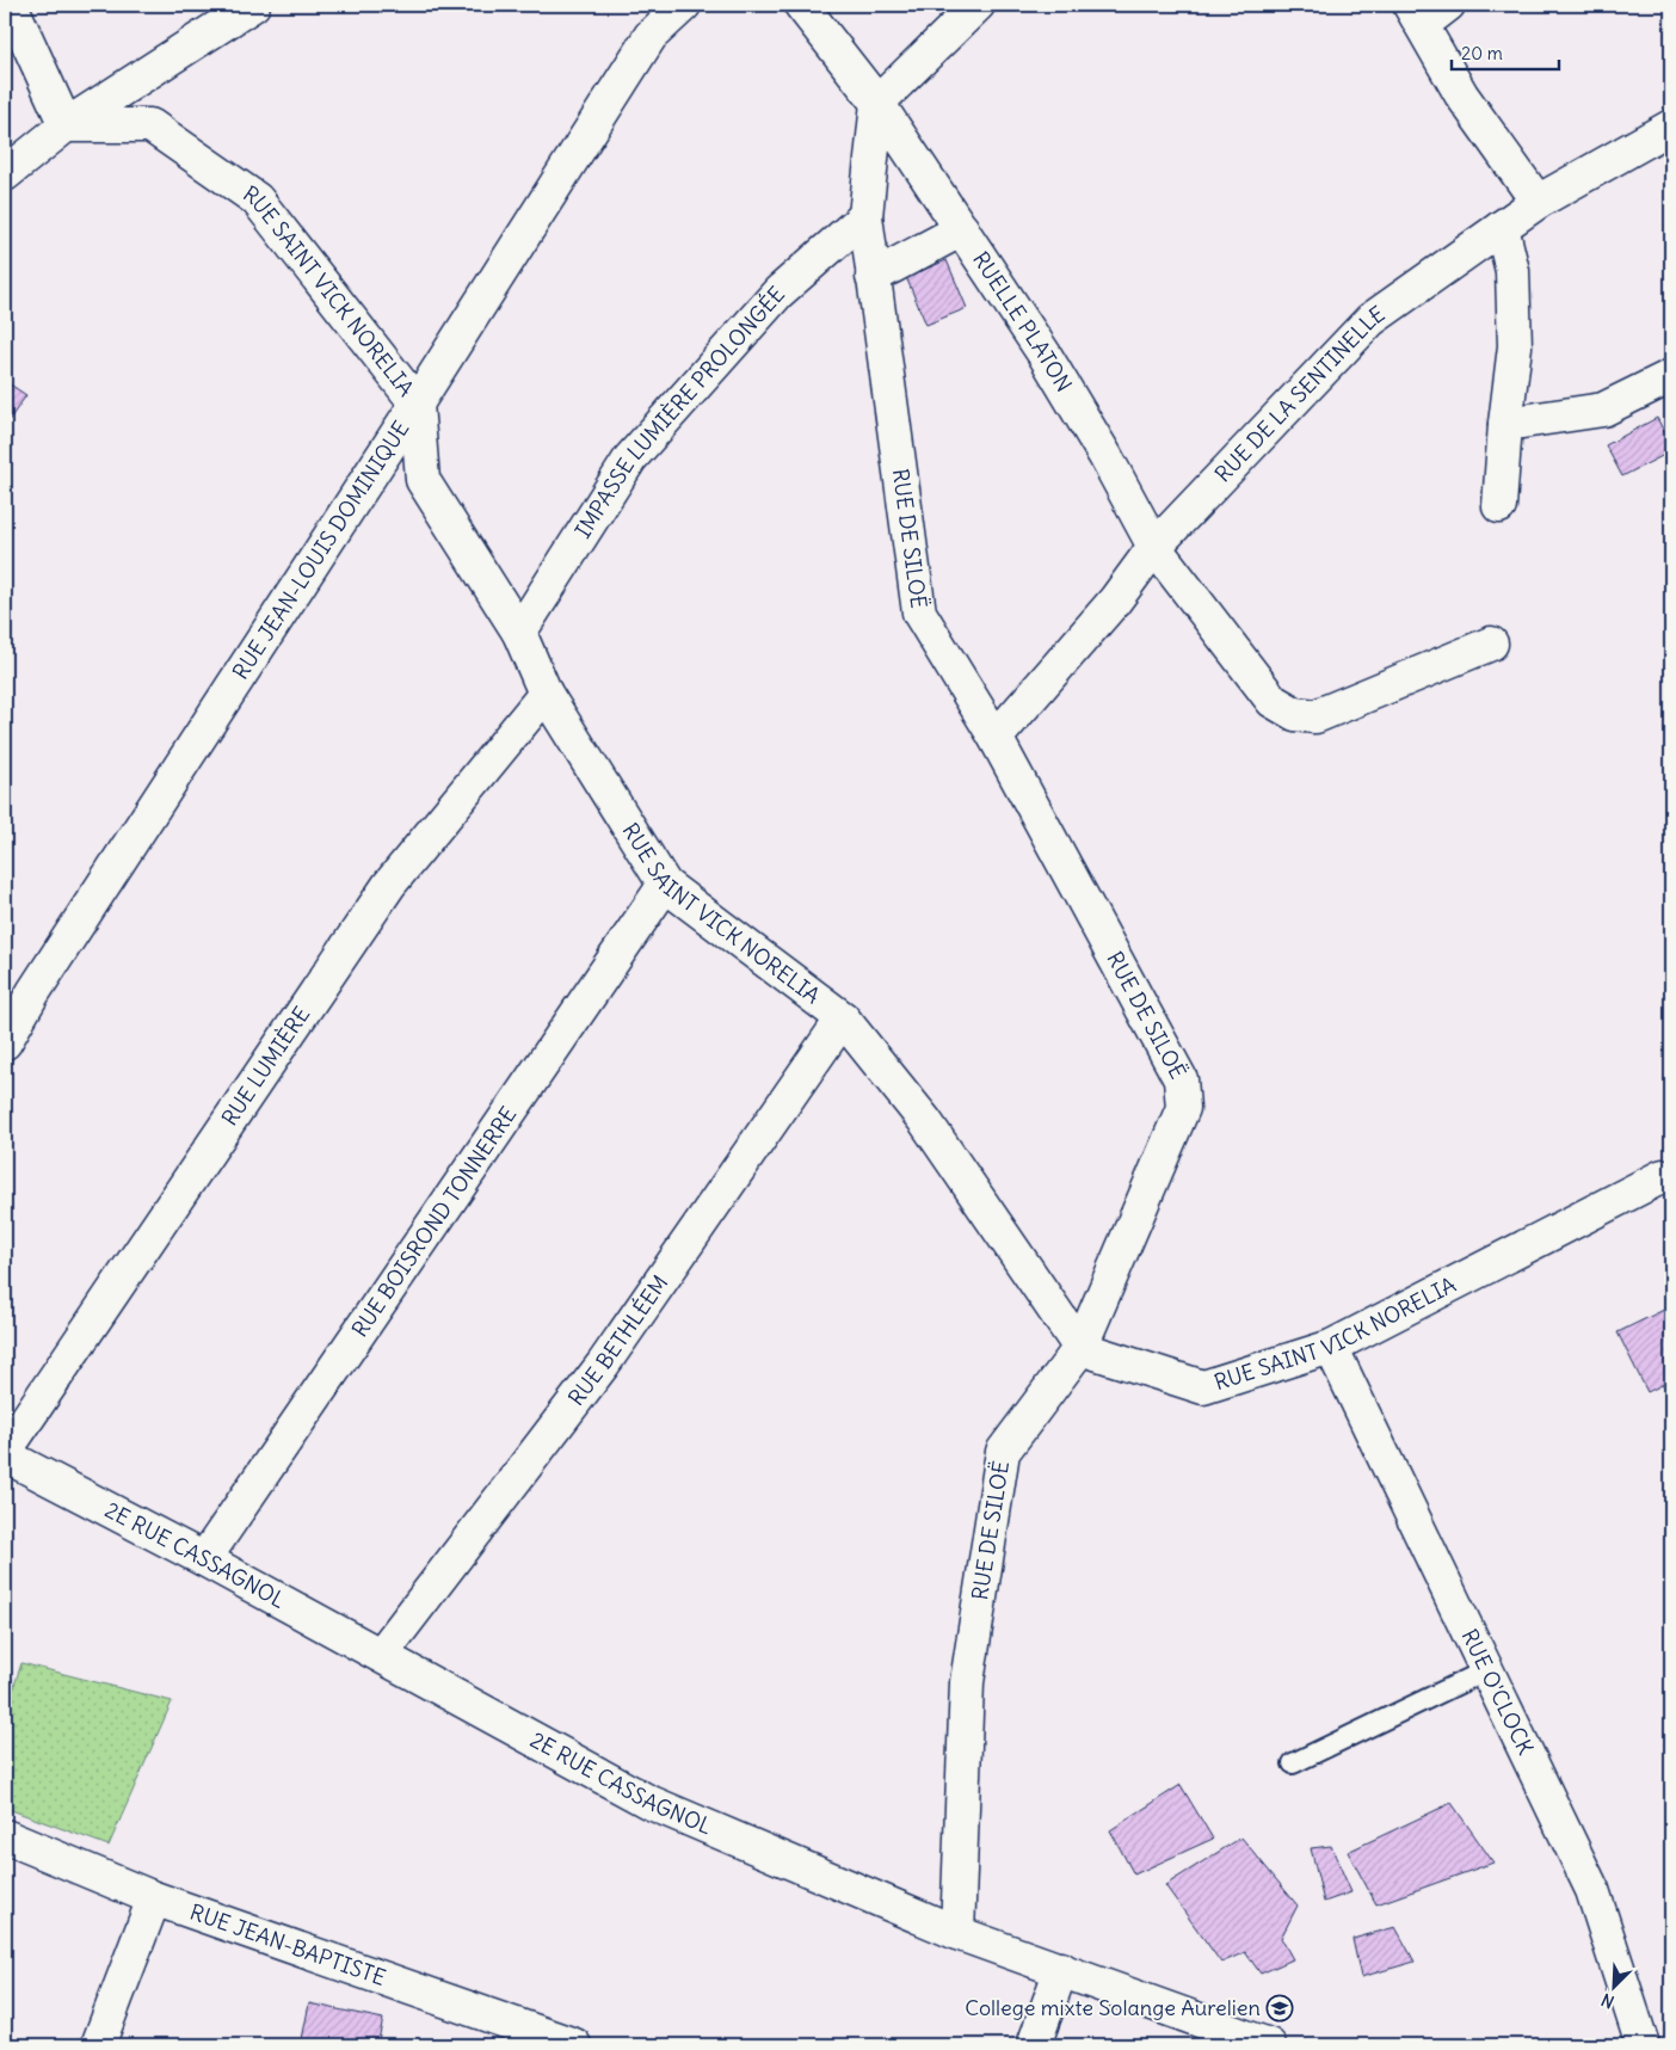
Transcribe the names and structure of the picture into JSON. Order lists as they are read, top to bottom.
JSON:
{
  "streets": {
    "street": [
      "RUE SAINT VICK NORELIA",
      "RUELLE PLATON",
      "RUE DE LA SENTINELLE",
      "IMPASSE LUMIÈRE PROLONGÉE",
      "RUE DE SILOË",
      "RUE JEAN-LOUIS DOMINIQUE",
      "RUE LUMIÈRE",
      "RUE BOISROND TONNERRE",
      "RUE BETHLÉEM",
      "2E RUE CASSAGNOL",
      "RUE O'CLOCK",
      "RUE JEAN-BAPTISTE"
    ]
  },
  "crossings": [
    ["RUE SAINT VICK NORELIA", "IMPASSE LUMIÈRE PROLONGÉE"],
    ["RUE SAINT VICK NORELIA", "RUE DE SILOË"],
    ["RUE SAINT VICK NORELIA", "RUE JEAN-LOUIS DOMINIQUE"],
    ["RUE SAINT VICK NORELIA", "RUE LUMIÈRE"],
    ["RUE SAINT VICK NORELIA", "RUE BOISROND TONNERRE"],
    ["RUE SAINT VICK NORELIA", "RUE BETHLÉEM"],
    ["RUE SAINT VICK NORELIA", "RUE O'CLOCK"],
    ["RUELLE PLATON", "RUE DE LA SENTINELLE"],
    ["RUELLE PLATON", "RUE DE SILOË"],
    ["RUE DE LA SENTINELLE", "RUE DE SILOË"],
    ["IMPASSE LUMIÈRE PROLONGÉE", "RUE DE SILOË"],
    ["RUE DE SILOË", "2E RUE CASSAGNOL"],
    ["RUE LUMIÈRE", "2E RUE CASSAGNOL"],
    ["RUE BOISROND TONNERRE", "2E RUE CASSAGNOL"],
    ["RUE BETHLÉEM", "2E RUE CASSAGNOL"]
  ],
  "places": {
    "school or university": ["College mixte Solange Aurelien"]
  },
  "scale_bar": "20 m",
  "north": "bottom left"
}
